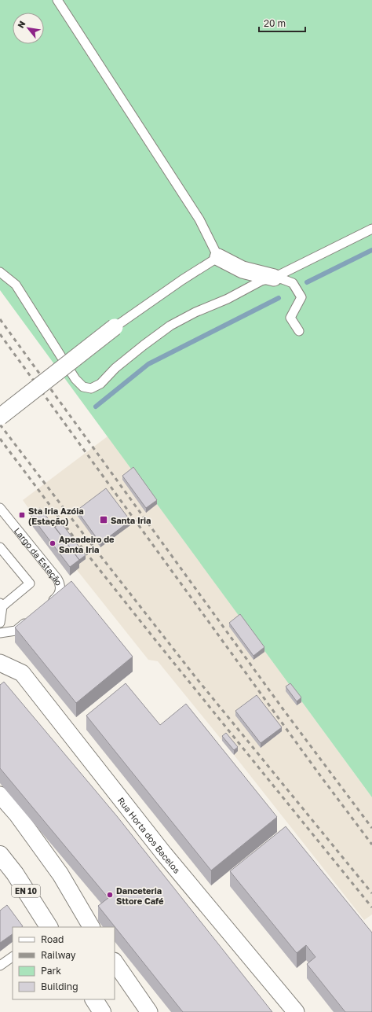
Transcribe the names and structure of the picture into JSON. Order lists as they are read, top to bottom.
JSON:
{
  "streets": {
    "main road": ["EN 10"],
    "street": ["Rua Horta dos Bacelos"],
    "lane": ["Largo da Estação"]
  },
  "places": {
    "transit": ["Sta Iria Azóia (Estação)", "Santa Iria"],
    "other": ["Apeadeiro de Santa Iria", "Danceteria Sttore Café"]
  },
  "legend": [
    "Road",
    "Railway",
    "Park",
    "Building"
  ],
  "scale_bar": "20 m",
  "north": "top left"
}
